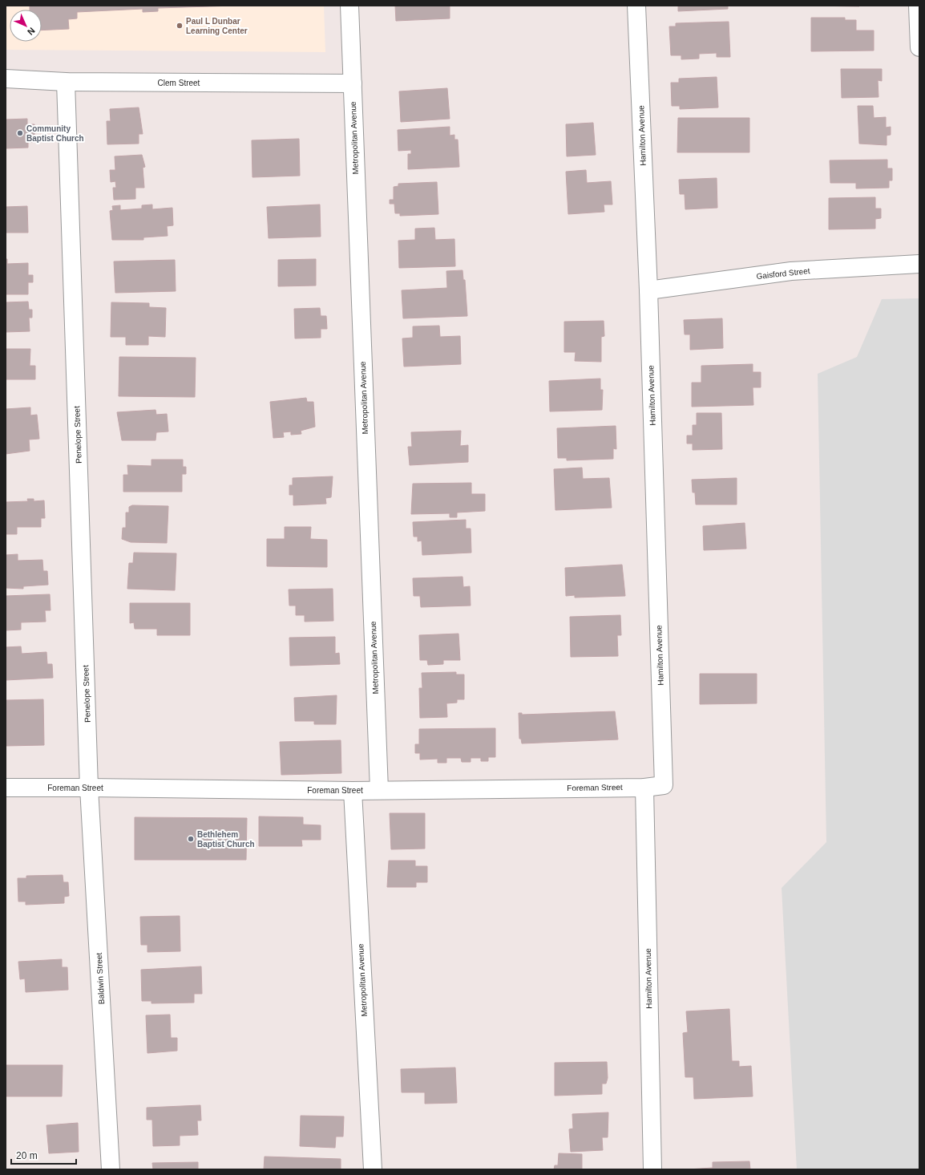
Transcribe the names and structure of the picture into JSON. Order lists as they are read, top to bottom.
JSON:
{
  "streets": {
    "street": [
      "Clem Street",
      "Hamilton Avenue",
      "Metropolitan Avenue",
      "Gaisford Street",
      "Penelope Street",
      "Foreman Street",
      "Baldwin Street"
    ]
  },
  "crossings": [
    ["Clem Street", "Metropolitan Avenue"],
    ["Clem Street", "Penelope Street"],
    ["Hamilton Avenue", "Gaisford Street"],
    ["Hamilton Avenue", "Foreman Street"],
    ["Metropolitan Avenue", "Foreman Street"],
    ["Penelope Street", "Foreman Street"],
    ["Penelope Street", "Baldwin Street"],
    ["Foreman Street", "Baldwin Street"]
  ],
  "places": ["Paul L Dunbar Learning Center", "Community Baptist Church", "Bethlehem Baptist Church"],
  "scale_bar": "20 m",
  "north": "bottom right"
}
